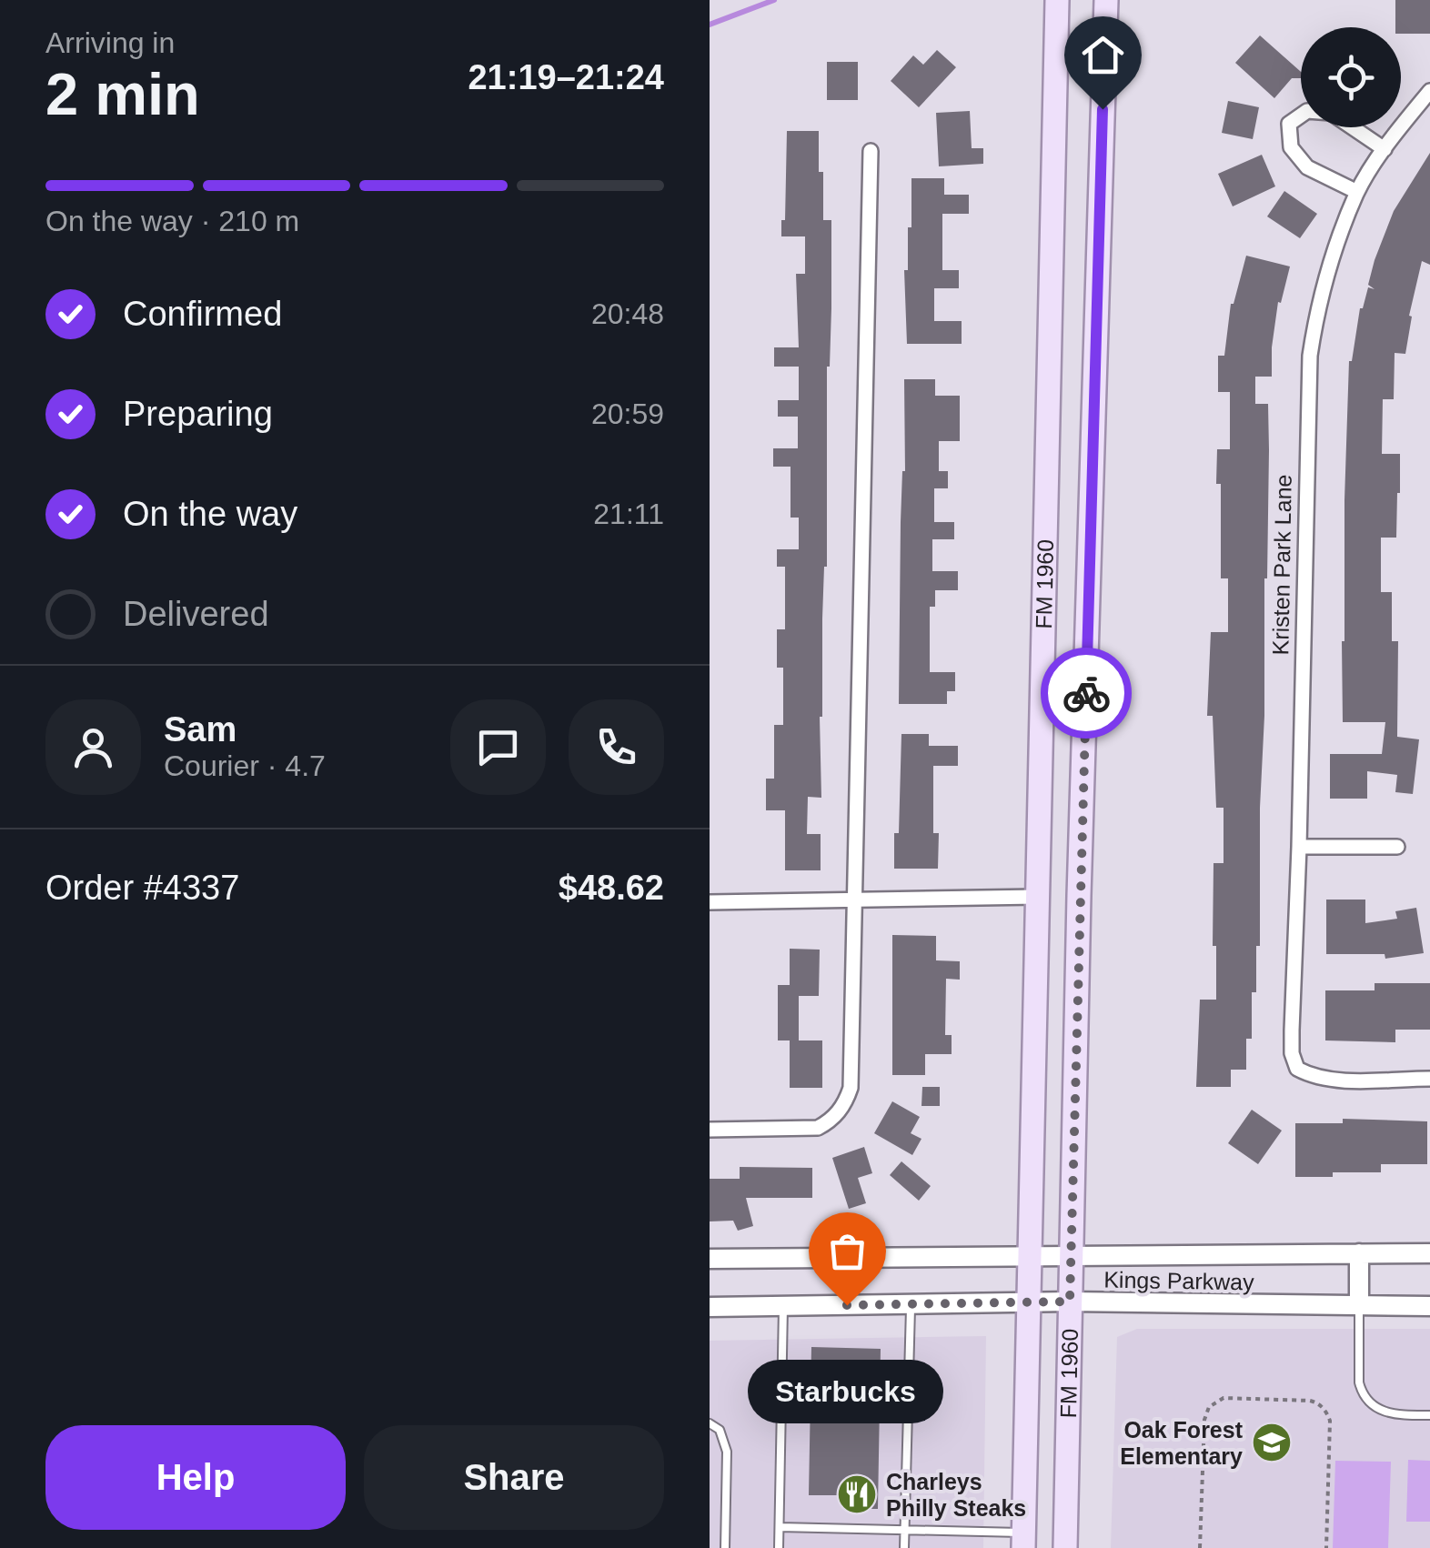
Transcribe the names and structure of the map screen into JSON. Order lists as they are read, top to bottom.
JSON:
{
  "streets": {
    "main road": ["FM 1960"],
    "street": ["Kristen Park Lane", "Kings Parkway"]
  },
  "crossings": [
    ["FM 1960", "Kings Parkway"]
  ],
  "places": {
    "other": ["Starbucks"],
    "school or university": ["Oak Forest Elementary"],
    "restaurant": ["Charleys Philly Steaks"]
  },
  "page": {
    "heading": ["2 min", "Arriving in", "21:19–21:24"],
    "panel": [
      "Sam",
      "Courier · 4.7",
      "Order #4337",
      "$48.62"
    ],
    "bar": "On the way · 210 m",
    "list": [
      ["Confirmed", "20:48"],
      ["Preparing", "20:59"],
      ["On the way", "21:11"],
      "Delivered"
    ],
    "bubble": "Starbucks",
    "buttons": ["Help", "Share"]
  }
}
